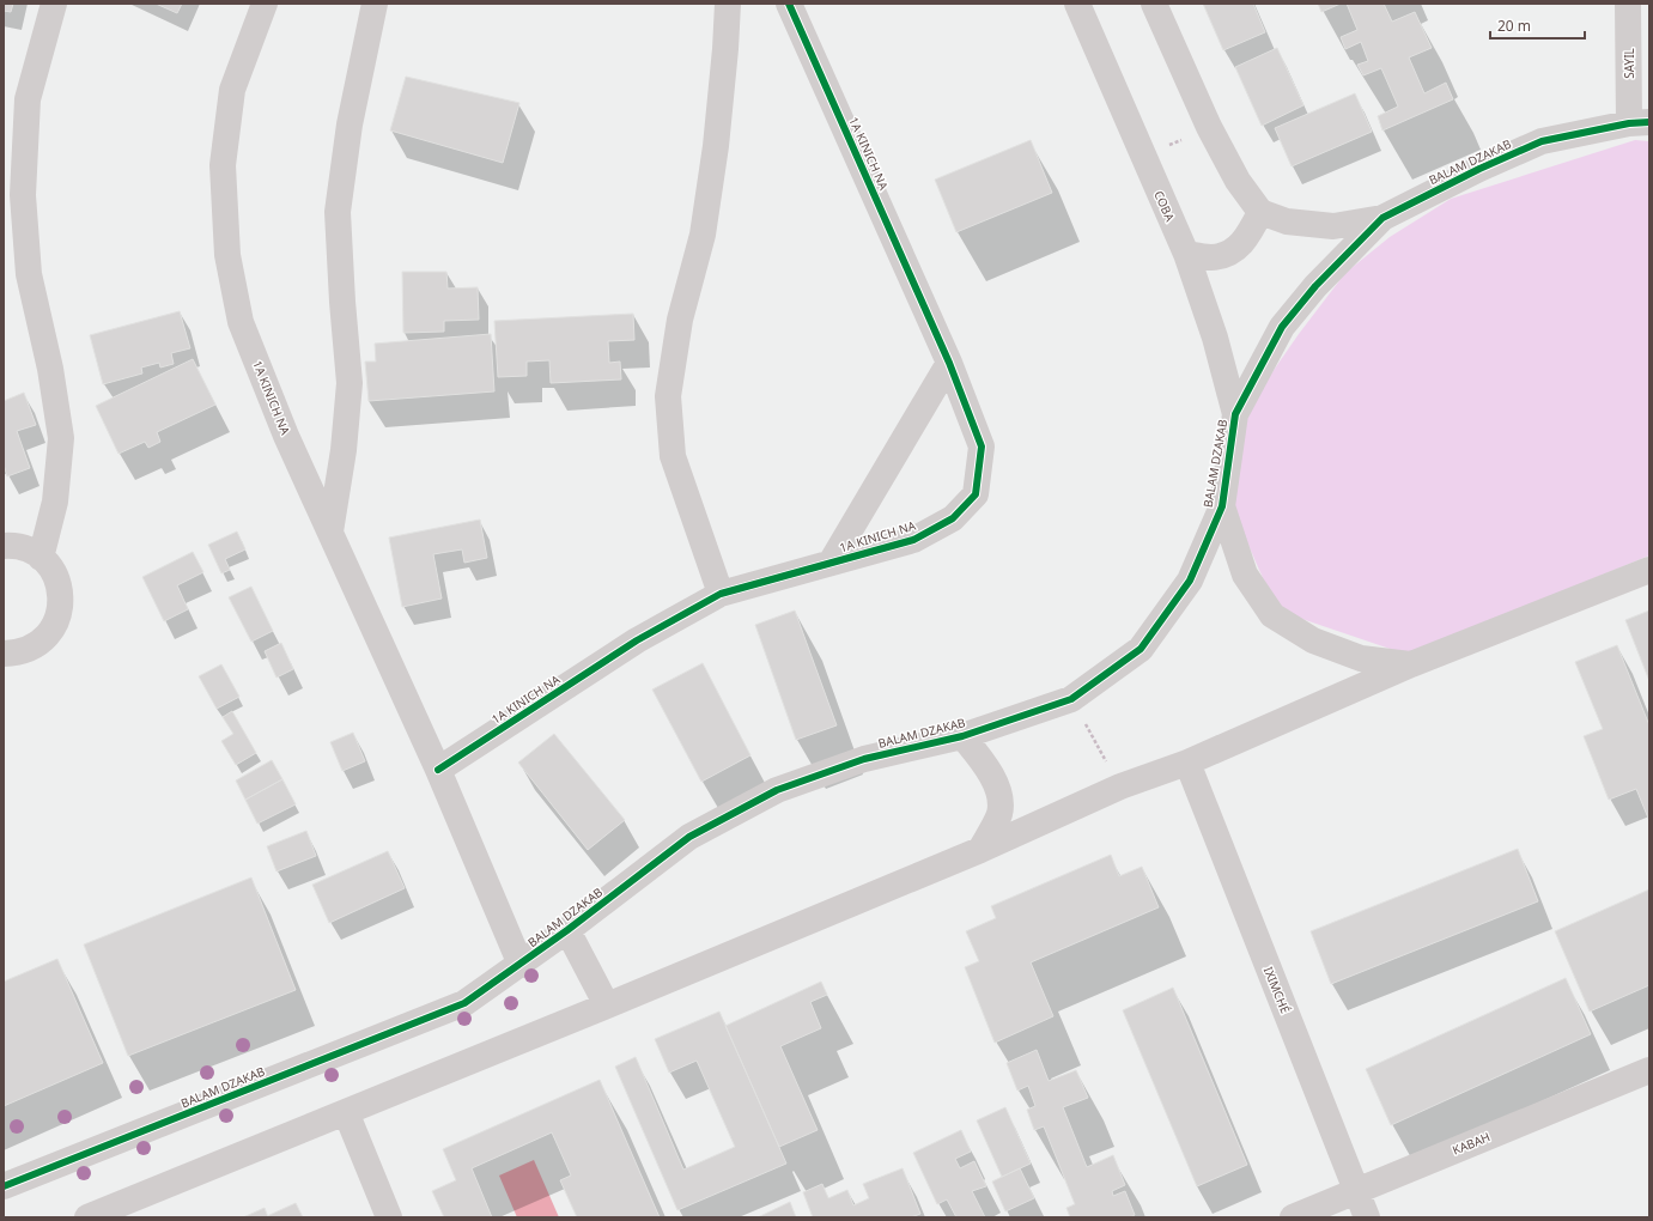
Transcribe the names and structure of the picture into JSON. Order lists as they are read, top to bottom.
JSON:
{
  "streets": {
    "street": [
      "SAYIL",
      "1A KINICH NA",
      "BALAM DZAKAB",
      "COBA",
      "IXIMCHÉ",
      "KABAH"
    ]
  },
  "crossings": [
    ["SAYIL", "BALAM DZAKAB"],
    ["1A KINICH NA", "BALAM DZAKAB"],
    ["BALAM DZAKAB", "COBA"],
    ["IXIMCHÉ", "KABAH"]
  ],
  "scale_bar": "20 m"
}
